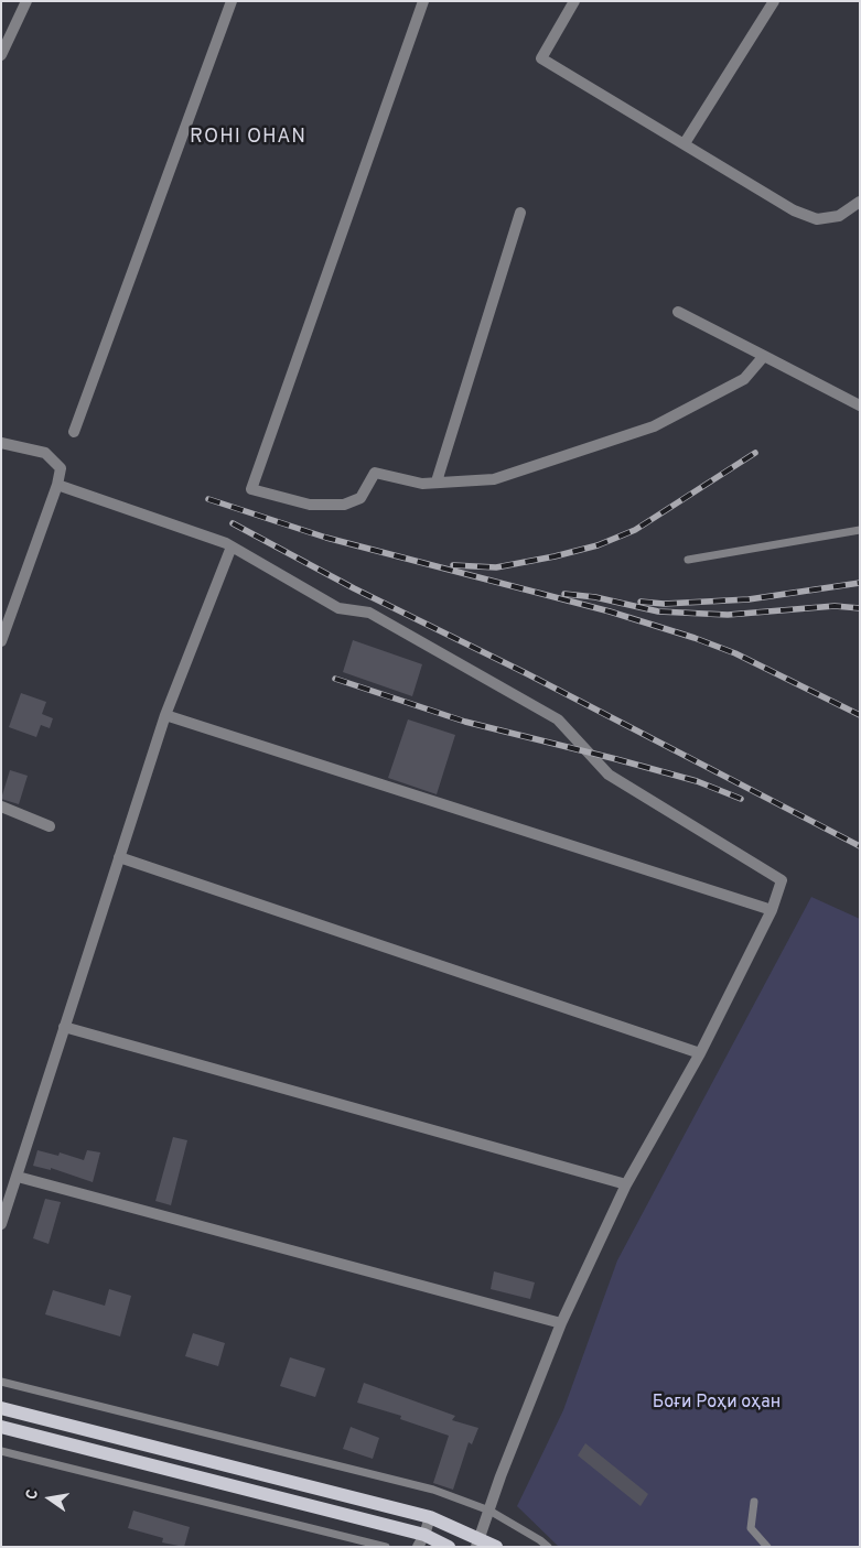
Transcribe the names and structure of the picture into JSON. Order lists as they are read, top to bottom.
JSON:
{
  "districts": ["ROHI OHAN"],
  "parks": ["Боғи Роҳи оҳан"],
  "north": "left"
}
